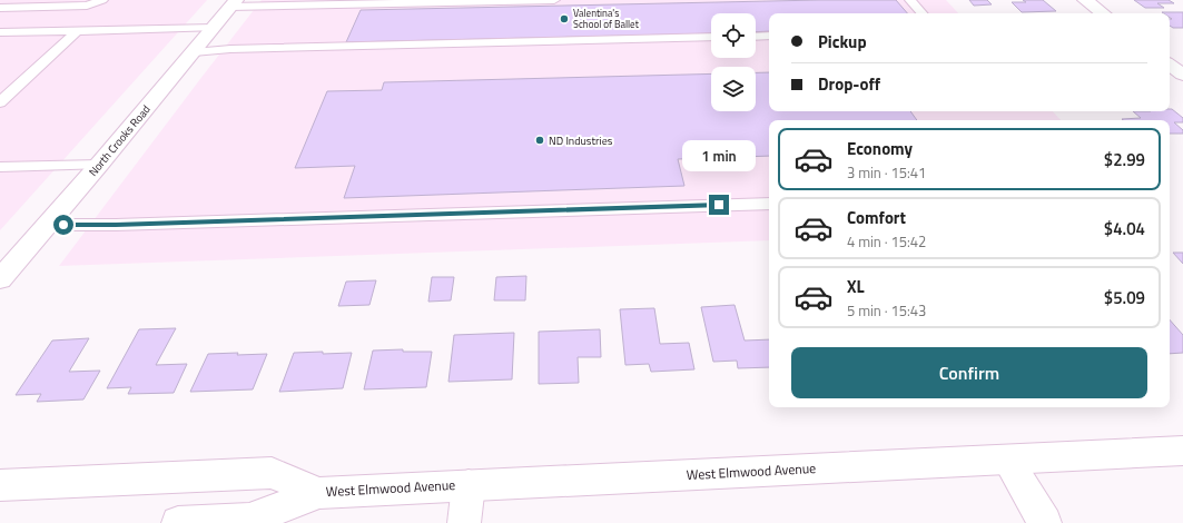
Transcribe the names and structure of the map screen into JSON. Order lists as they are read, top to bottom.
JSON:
{
  "streets": {
    "street": ["North Crooks Road", "West Elmwood Avenue"]
  },
  "places": ["Valentina's School of Ballet", "ND Industries"],
  "page": {
    "banner": ["Pickup", "Drop-off"],
    "list": [
      {
        "name": "Economy",
        "note": "3 min · 15:41",
        "value": "$2.99"
      },
      {
        "name": "Comfort",
        "note": "4 min · 15:42",
        "value": "$4.04"
      },
      {
        "name": "XL",
        "note": "5 min · 15:43",
        "value": "$5.09"
      }
    ],
    "bubble": "1 min",
    "buttons": "Confirm"
  }
}
